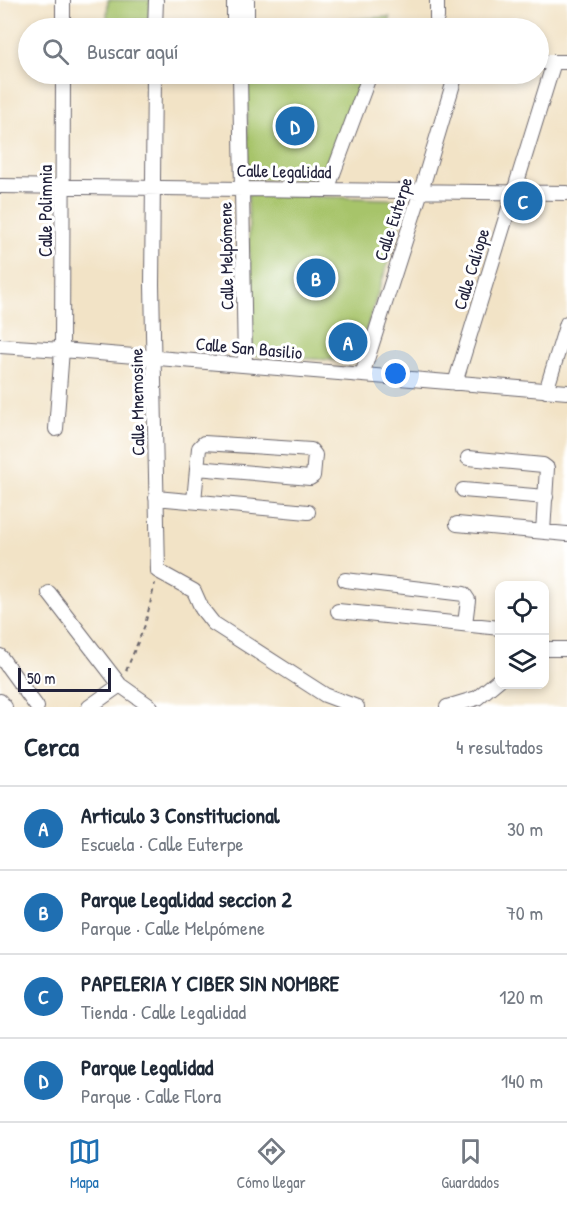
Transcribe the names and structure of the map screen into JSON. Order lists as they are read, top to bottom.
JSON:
{
  "streets": {
    "street": [
      "Calle Legalidad",
      "Calle Polimnia",
      "Calle Euterpe",
      "Calle Melpómene",
      "Calle Calíope",
      "Calle San Basilio",
      "Calle Mnemosine"
    ]
  },
  "crossings": [
    ["Calle Legalidad", "Calle Polimnia"],
    ["Calle Legalidad", "Calle Euterpe"],
    ["Calle Legalidad", "Calle Melpómene"],
    ["Calle Legalidad", "Calle Calíope"],
    ["Calle Legalidad", "Calle Mnemosine"],
    ["Calle Polimnia", "Calle San Basilio"],
    ["Calle Euterpe", "Calle San Basilio"],
    ["Calle Melpómene", "Calle San Basilio"],
    ["Calle Calíope", "Calle San Basilio"],
    ["Calle San Basilio", "Calle Mnemosine"]
  ],
  "scale_bar": "50 m",
  "page": {
    "search": "Buscar aquí",
    "pins": [
      "D",
      "C",
      "B",
      "A"
    ],
    "scale": "50 m",
    "heading": ["Cerca", "4 resultados"],
    "list": [
      {
        "mark": "A",
        "name": "Articulo 3 Constitucional",
        "note": "Escuela · Calle Euterpe",
        "value": "30 m"
      },
      {
        "mark": "B",
        "name": "Parque Legalidad seccion 2",
        "note": "Parque · Calle Melpómene",
        "value": "70 m"
      },
      {
        "mark": "C",
        "name": "PAPELERIA Y CIBER SIN NOMBRE",
        "note": "Tienda · Calle Legalidad",
        "value": "120 m"
      },
      {
        "mark": "D",
        "name": "Parque Legalidad",
        "note": "Parque · Calle Flora",
        "value": "140 m"
      }
    ],
    "nav": ["Mapa", "Cómo llegar", "Guardados"]
  }
}
